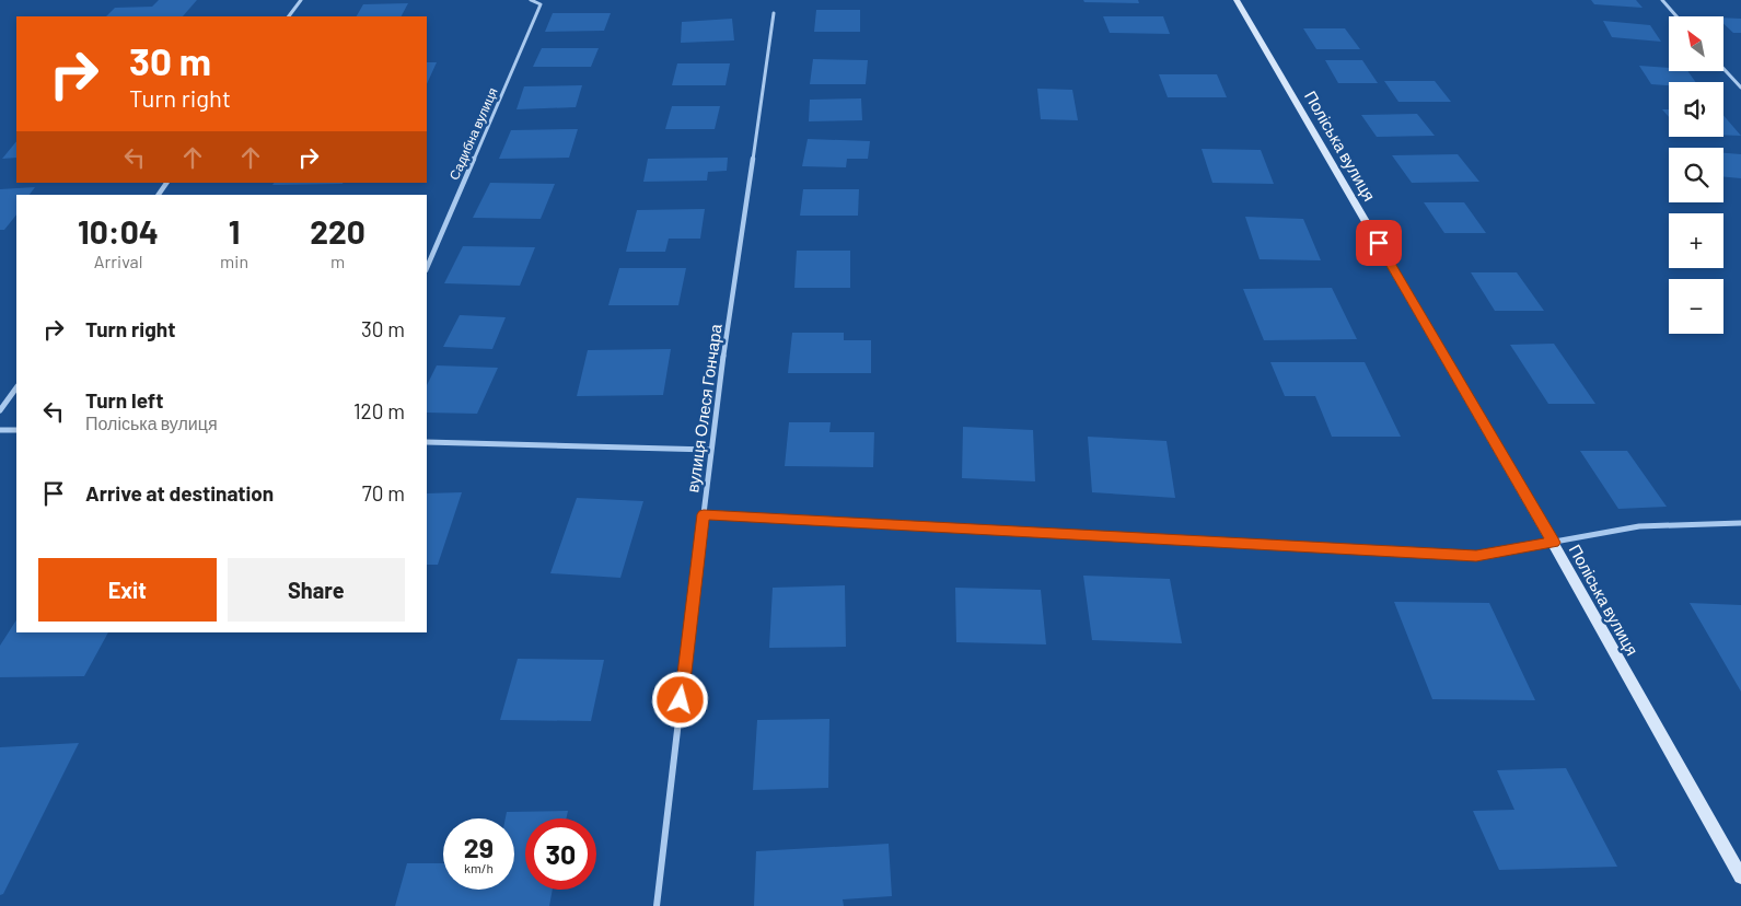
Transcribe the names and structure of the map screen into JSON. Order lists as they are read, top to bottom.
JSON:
{
  "streets": {
    "main road": ["Поліська вулиця"],
    "street": ["Садибна вулиця", "вулиця Олеся Гончара"]
  },
  "north": "top left",
  "page": {
    "map_buttons": ["+", "−"],
    "turn": ["30 m", "Turn right"],
    "eta": [
      "10:04",
      "Arrival",
      "1",
      "min",
      "220",
      "m"
    ],
    "list": [
      {
        "name": "Turn right",
        "value": "30 m"
      },
      {
        "name": "Turn left",
        "note": "Поліська вулиця",
        "value": "120 m"
      },
      {
        "name": "Arrive at destination",
        "value": "70 m"
      }
    ],
    "buttons": ["Exit", "Share"],
    "speed": "29 km/h",
    "limit": "30"
  }
}
